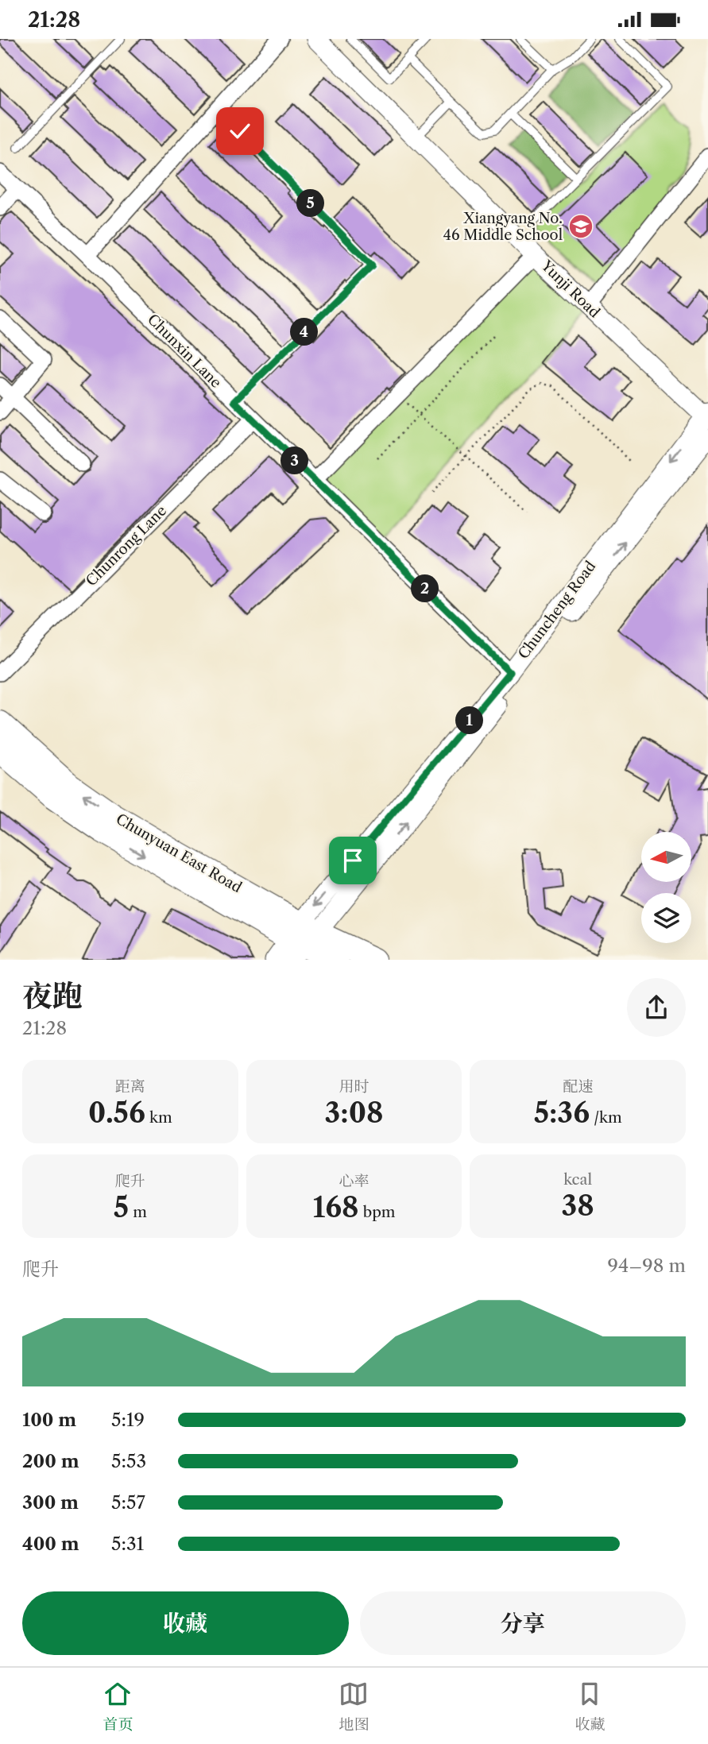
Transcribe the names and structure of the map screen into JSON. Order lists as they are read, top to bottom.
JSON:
{
  "streets": {
    "main road": ["Chunyuan East Road"],
    "street": [
      "Yunji Road",
      "Chunxin Lane",
      "Chunrong Lane",
      "Chuncheng Road"
    ]
  },
  "crossings": [
    ["Yunji Road", "Chuncheng Road"],
    ["Chunxin Lane", "Chunrong Lane"],
    ["Chunxin Lane", "Chuncheng Road"],
    ["Chuncheng Road", "Chunyuan East Road"]
  ],
  "places": {
    "school or university": ["Xiangyang No. 46 Middle School"]
  },
  "north": "left",
  "page": {
    "status": "21:28",
    "pins": [
      "5",
      "4",
      "3",
      "2",
      "1"
    ],
    "heading": ["夜跑", "21:28"],
    "stats": [
      ["距离", "0.56 km"],
      ["用时", "3:08"],
      ["配速", "5:36 /km"],
      ["爬升", "5 m"],
      ["心率", "168 bpm"],
      ["kcal", "38"]
    ],
    "chart": ["爬升", "94–98 m"],
    "list": [
      {
        "name": "100 m",
        "note": "5:19"
      },
      {
        "name": "200 m",
        "note": "5:53"
      },
      {
        "name": "300 m",
        "note": "5:57"
      },
      {
        "name": "400 m",
        "note": "5:31"
      }
    ],
    "buttons": ["收藏", "分享"],
    "tabs": ["首页", "地图", "收藏"]
  }
}
